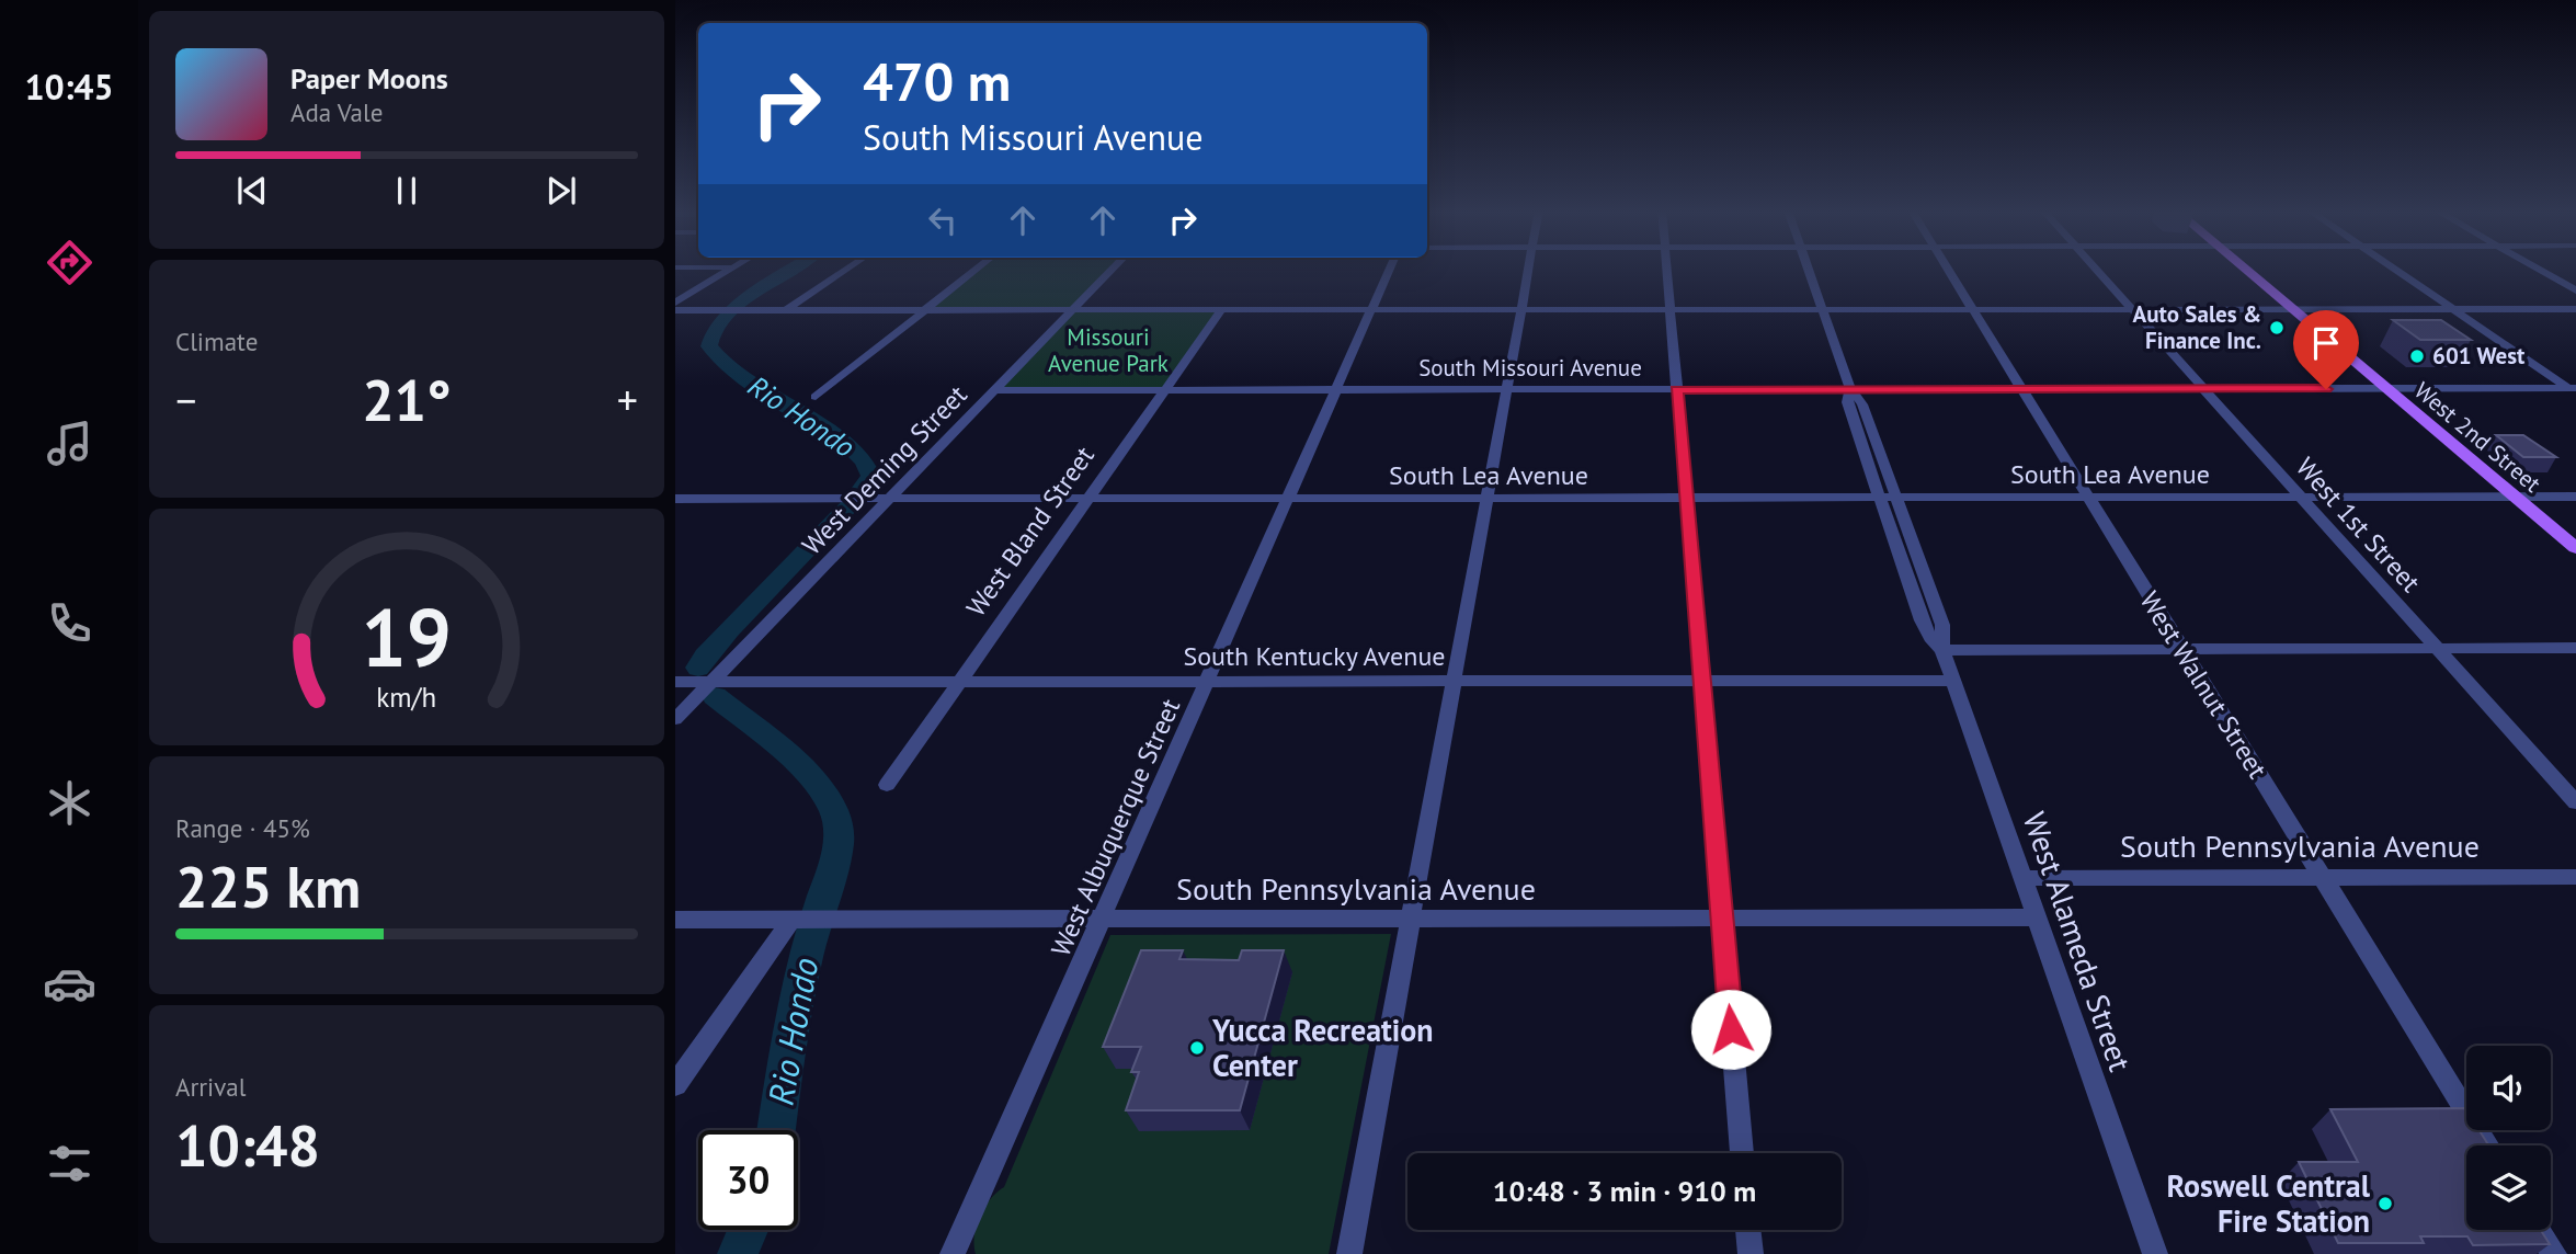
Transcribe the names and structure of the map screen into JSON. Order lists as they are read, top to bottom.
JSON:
{
  "streets": {
    "main road": ["West 2nd Street"],
    "street": [
      "South Missouri Avenue",
      "West Deming Street",
      "South Lea Avenue",
      "West 1st Street",
      "West Bland Street",
      "South Kentucky Avenue",
      "West Walnut Street",
      "West Albuquerque Street",
      "South Pennsylvania Avenue",
      "West Alameda Street"
    ]
  },
  "crossings": [
    ["South Missouri Avenue", "West 2nd Street"],
    ["South Missouri Avenue", "West Deming Street"],
    ["South Missouri Avenue", "West 1st Street"],
    ["South Missouri Avenue", "West Bland Street"],
    ["South Missouri Avenue", "West Walnut Street"],
    ["South Missouri Avenue", "West Albuquerque Street"],
    ["South Missouri Avenue", "West Alameda Street"],
    ["West 2nd Street", "South Lea Avenue"],
    ["West Deming Street", "South Lea Avenue"],
    ["West Deming Street", "South Kentucky Avenue"],
    ["South Lea Avenue", "West 1st Street"],
    ["South Lea Avenue", "West Bland Street"],
    ["South Lea Avenue", "West Walnut Street"],
    ["South Lea Avenue", "West Albuquerque Street"],
    ["South Lea Avenue", "West Alameda Street"],
    ["West Bland Street", "South Kentucky Avenue"],
    ["South Kentucky Avenue", "West Albuquerque Street"],
    ["South Kentucky Avenue", "West Alameda Street"],
    ["West Walnut Street", "South Pennsylvania Avenue"],
    ["West Albuquerque Street", "South Pennsylvania Avenue"],
    ["South Pennsylvania Avenue", "West Alameda Street"]
  ],
  "water": ["Rio Hondo"],
  "parks": ["Missouri Avenue Park"],
  "places": [
    "Auto Sales & Finance Inc.",
    "601 West",
    "Yucca Recreation Center",
    "Roswell Central Fire Station"
  ],
  "page": {
    "tabs": "10:45",
    "turn": ["470 m", "South Missouri Avenue"],
    "song": ["Paper Moons", "Ada Vale"],
    "tile": [
      "Climate",
      ["Range · 45%", "225 km"],
      ["Arrival", "10:48"]
    ],
    "heat": ["−", "21°", "+"],
    "limit": "30",
    "trip": "10:48 · 3 min · 910 m",
    "gauge": ["19", "km/h"]
  }
}
